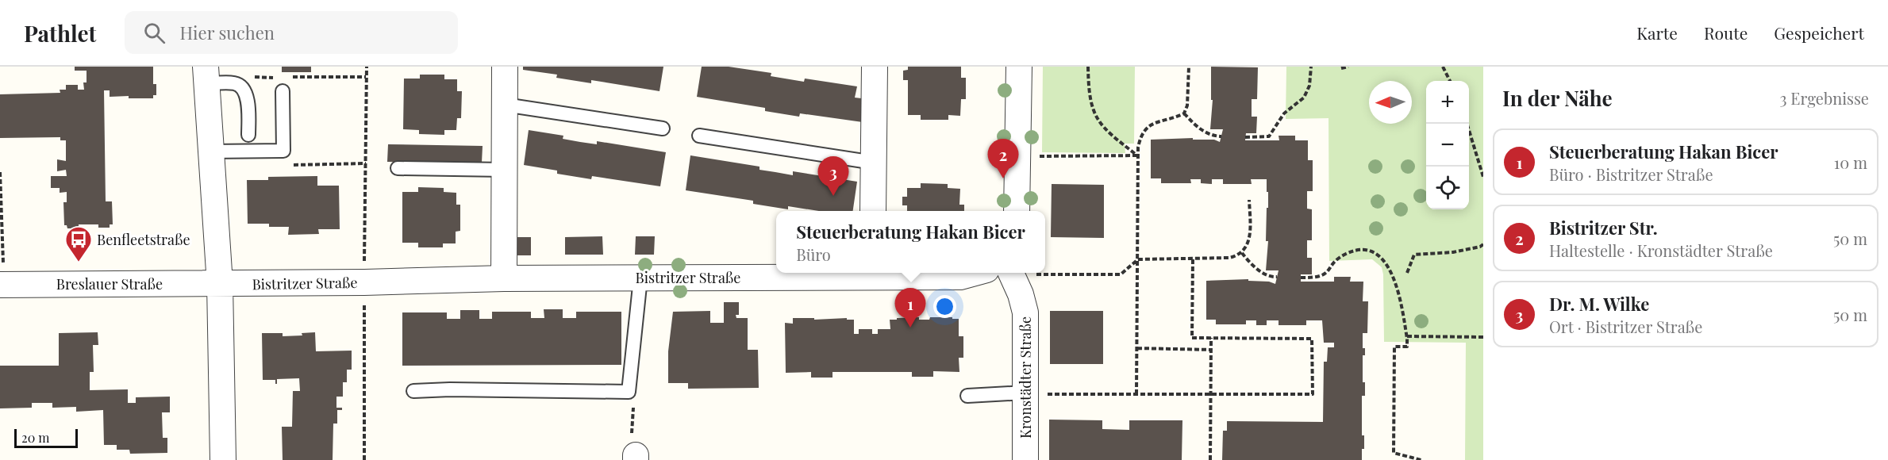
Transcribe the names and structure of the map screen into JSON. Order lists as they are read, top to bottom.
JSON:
{
  "streets": {
    "street": ["Bistritzer Straße", "Breslauer Straße", "Kronstädter Straße"]
  },
  "crossings": [
    ["Bistritzer Straße", "Breslauer Straße"]
  ],
  "places": {
    "bus stop": ["Benfleetstraße"]
  },
  "scale_bar": "20 m",
  "north": "left",
  "page": {
    "header": "Pathlet",
    "search": "Hier suchen",
    "nav": ["Karte", "Route", "Gespeichert"],
    "heading": ["In der Nähe", "3 Ergebnisse"],
    "map_buttons": ["+", "−"],
    "list": [
      {
        "mark": "1",
        "name": "Steuerberatung Hakan Bicer",
        "note": "Büro · Bistritzer Straße",
        "value": "10 m"
      },
      {
        "mark": "2",
        "name": "Bistritzer Str.",
        "note": "Haltestelle · Kronstädter Straße",
        "value": "50 m"
      },
      {
        "mark": "3",
        "name": "Dr. M. Wilke",
        "note": "Ort · Bistritzer Straße",
        "value": "50 m"
      }
    ],
    "pins": ["2", "3", "1"],
    "popup": ["Steuerberatung Hakan Bicer", "Büro"],
    "scale": "20 m"
  }
}
